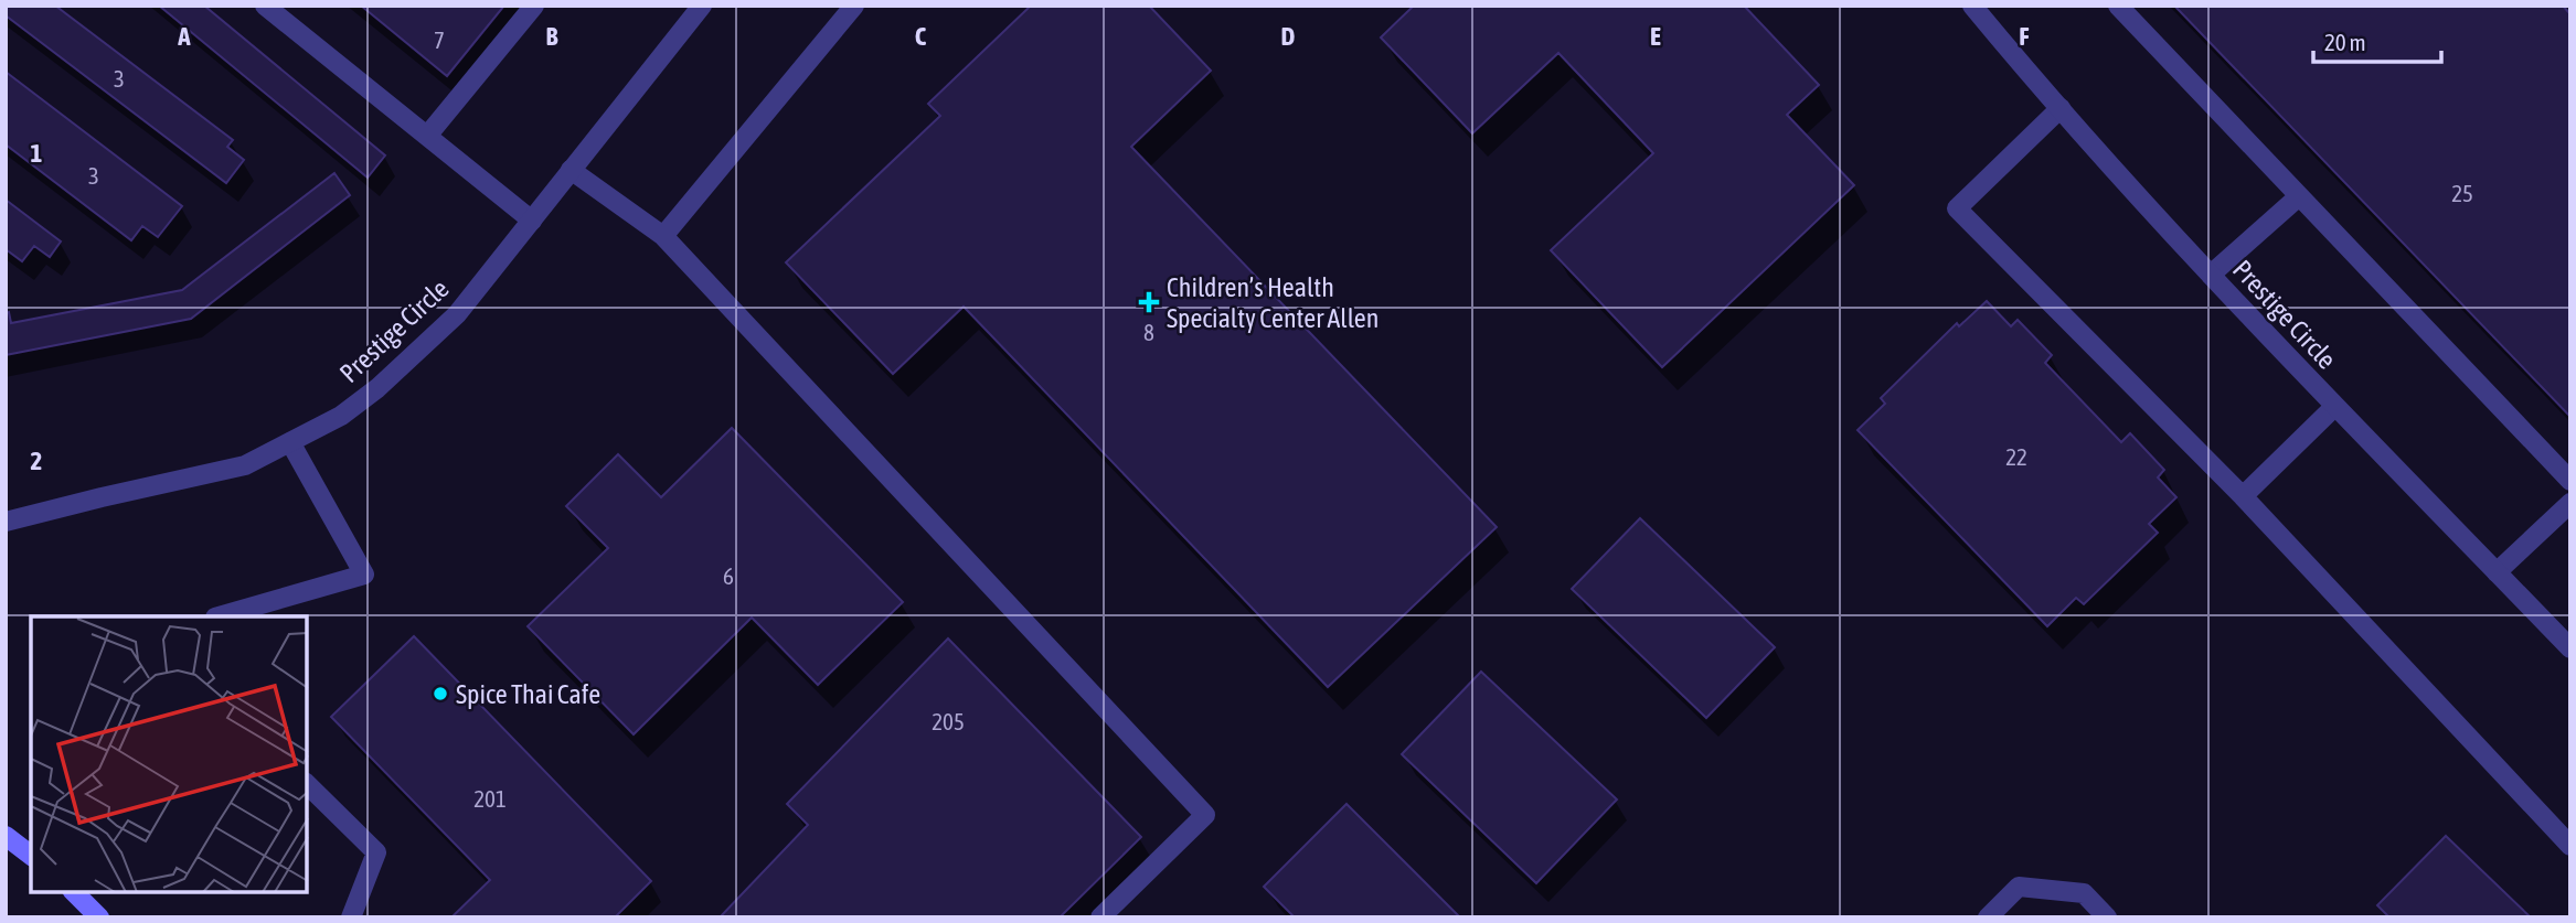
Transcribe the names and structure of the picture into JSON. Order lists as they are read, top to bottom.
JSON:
{
  "streets": {
    "street": ["Prestige Circle"]
  },
  "places": {
    "health": ["Children’s Health Specialty Center Allen"],
    "other": ["Spice Thai Cafe"]
  },
  "house_numbers": [
    "7",
    "3",
    "3",
    "25",
    "8",
    "22",
    "6",
    "205",
    "201"
  ],
  "scale_bar": "20 m",
  "grid": {
    "columns": [
      "A",
      "B",
      "C",
      "D",
      "E",
      "F"
    ],
    "rows": ["1", "2"]
  }
}
